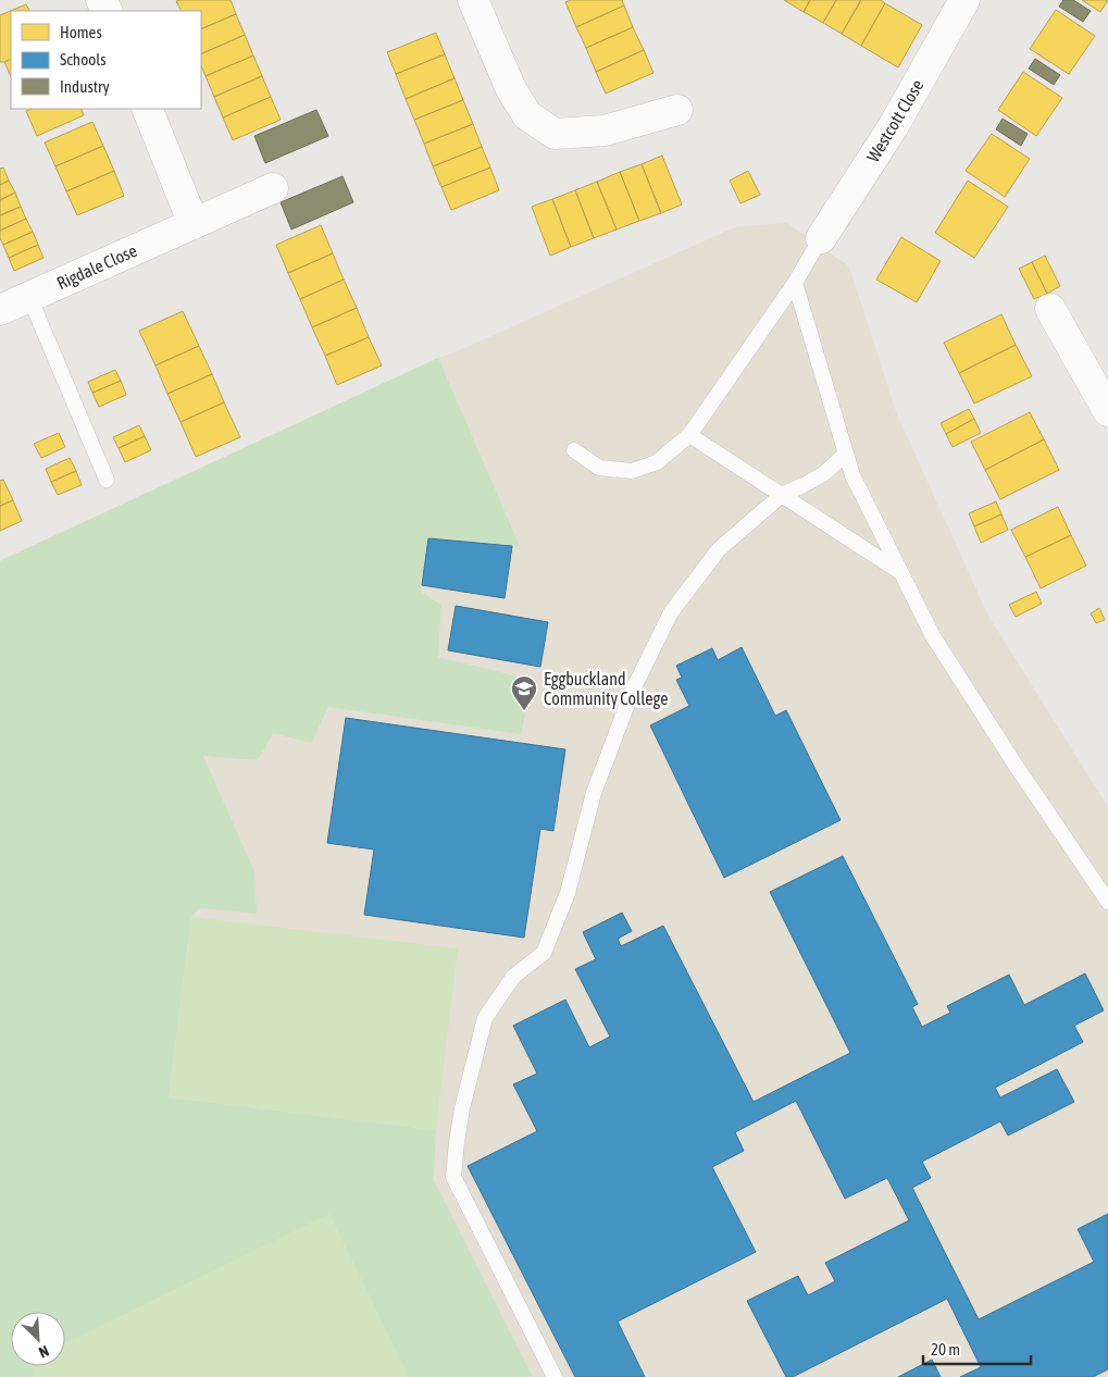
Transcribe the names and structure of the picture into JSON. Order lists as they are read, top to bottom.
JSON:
{
  "streets": {
    "street": ["Westcott Close", "Rigdale Close"]
  },
  "places": {
    "school or university": ["Eggbuckland Community College"]
  },
  "legend": ["Homes", "Schools", "Industry"],
  "scale_bar": "20 m",
  "north": "bottom right"
}
